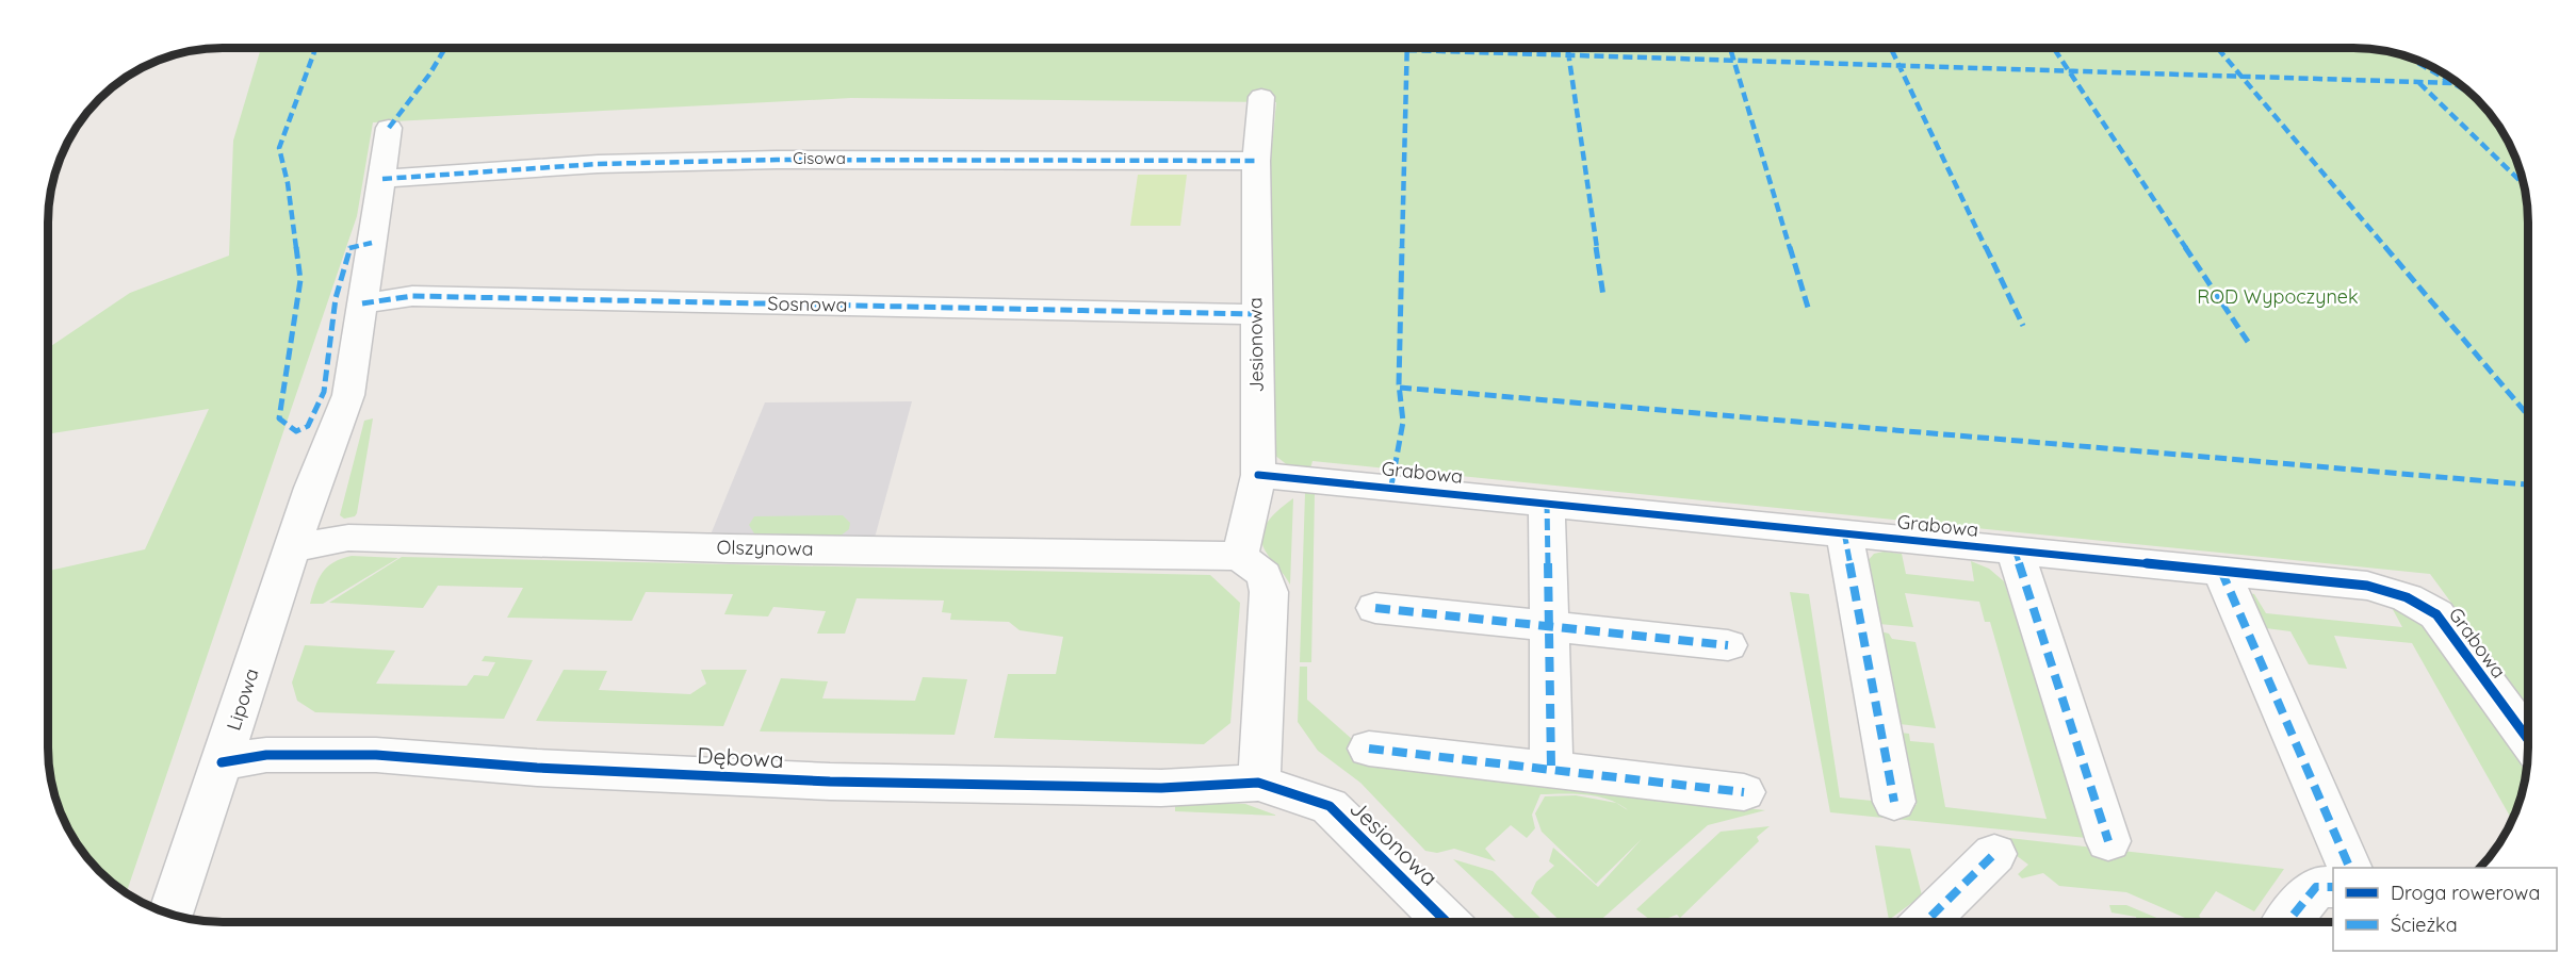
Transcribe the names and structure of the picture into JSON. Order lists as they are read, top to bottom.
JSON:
{
  "streets": {
    "street": [
      "Cisowa",
      "Sosnowa",
      "Jesionowa",
      "Grabowa",
      "Olszynowa",
      "Lipowa",
      "Dębowa"
    ]
  },
  "crossings": [
    ["Cisowa", "Jesionowa"],
    ["Cisowa", "Lipowa"],
    ["Sosnowa", "Jesionowa"],
    ["Sosnowa", "Lipowa"],
    ["Jesionowa", "Grabowa"],
    ["Jesionowa", "Olszynowa"],
    ["Jesionowa", "Dębowa"],
    ["Olszynowa", "Lipowa"],
    ["Lipowa", "Dębowa"]
  ],
  "parks": ["ROD Wypoczynek"],
  "legend": ["Droga rowerowa", "Ścieżka"]
}
